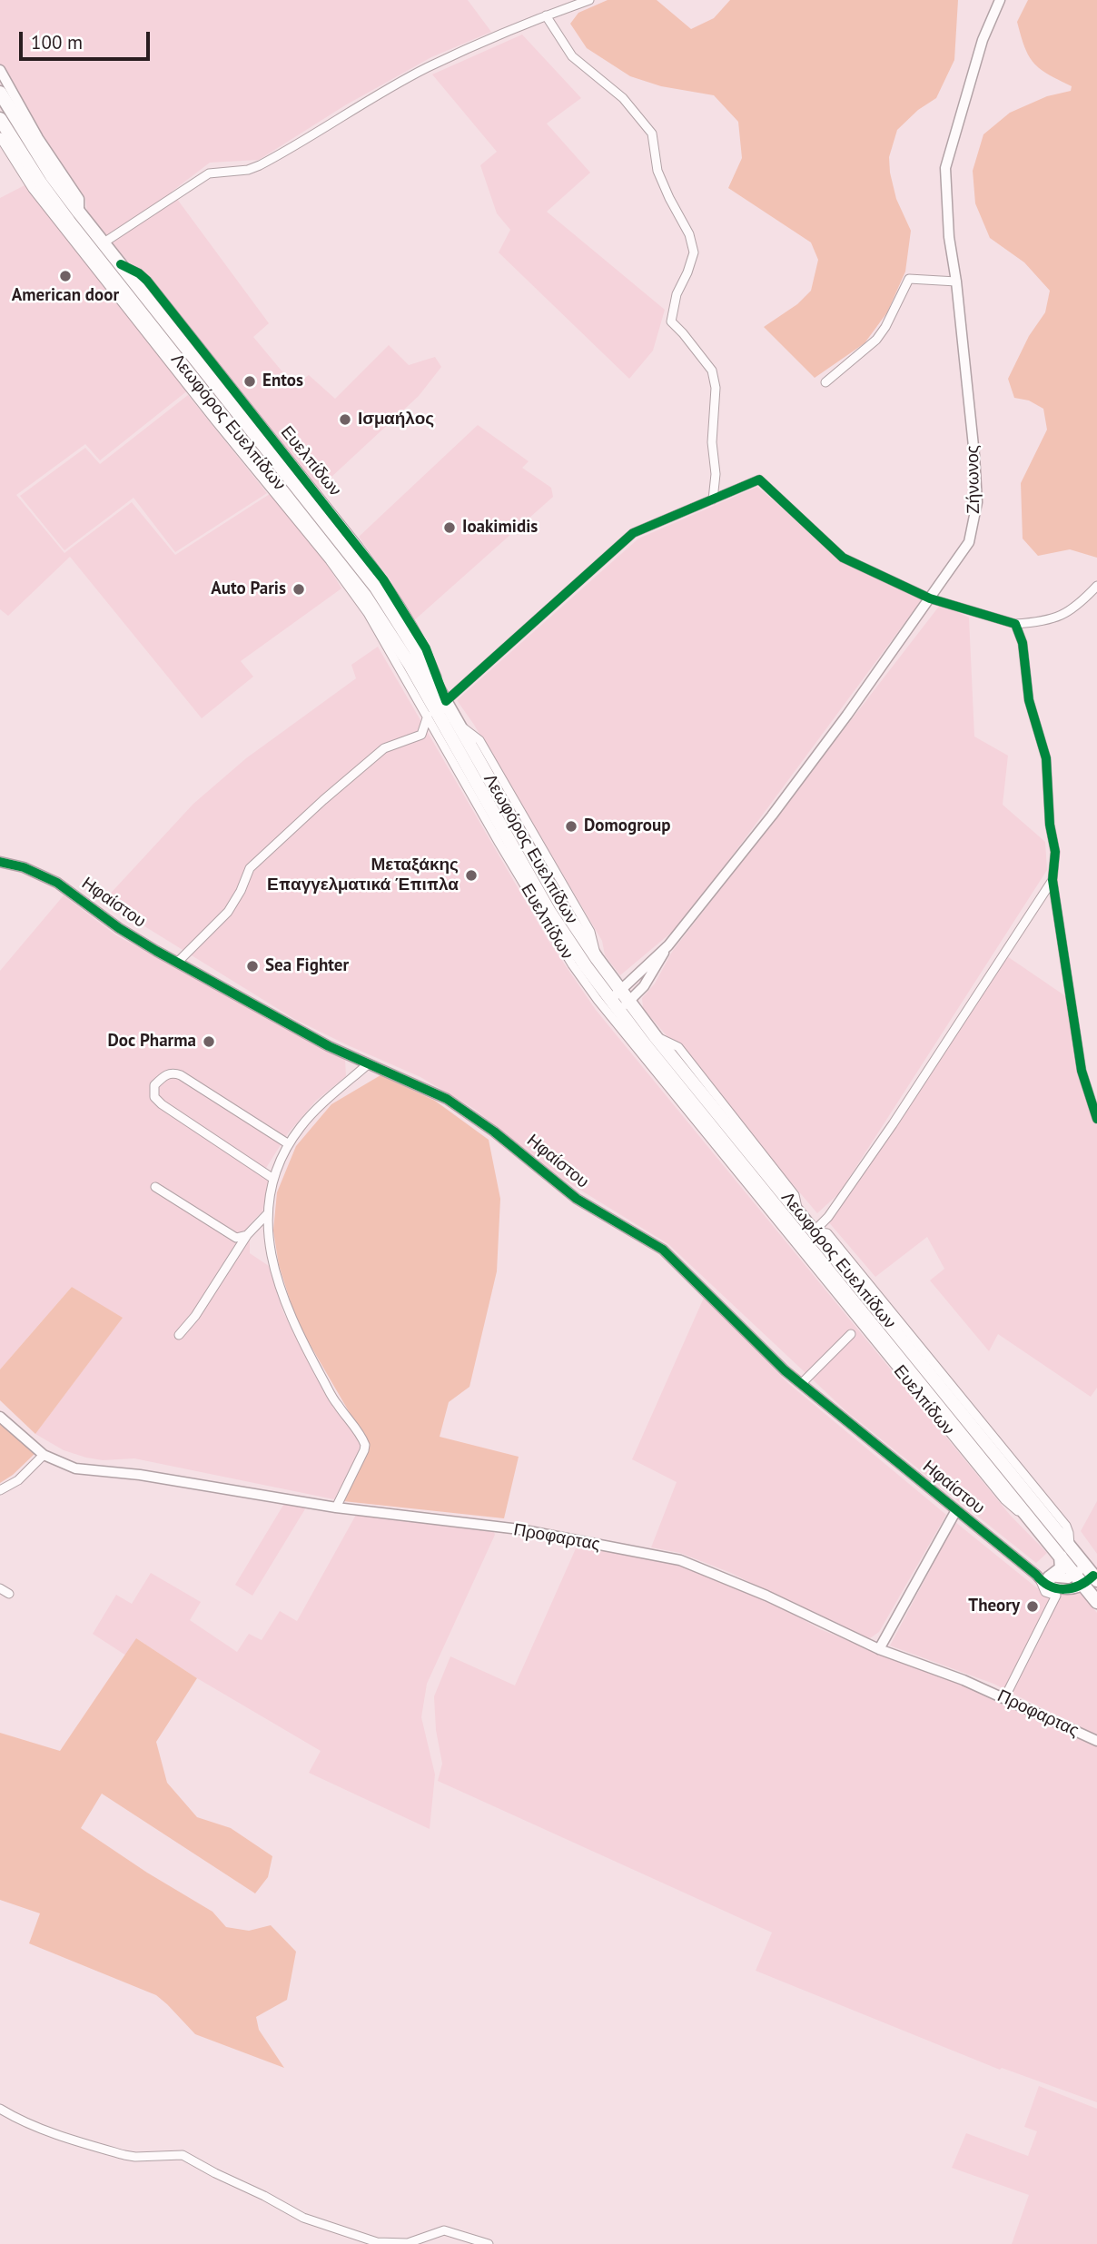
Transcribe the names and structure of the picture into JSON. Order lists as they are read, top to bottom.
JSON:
{
  "streets": {
    "main road": ["Λεωφόρος Ευελπίδων"],
    "street": [
      "Ευελπίδων",
      "Ζήνωνος",
      "Ηφαίστου",
      "Προφαρτας"
    ]
  },
  "crossings": [
    ["Λεωφόρος Ευελπίδων", "Ευελπίδων"]
  ],
  "places": [
    "American door",
    "Entos",
    "Ισμαήλος",
    "Ioakimidis",
    "Auto Paris",
    "Domogroup",
    "Μεταξάκης Επαγγελματικά Έπιπλα",
    "Sea Fighter",
    "Doc Pharma",
    "Theory"
  ],
  "scale_bar": "100 m"
}
